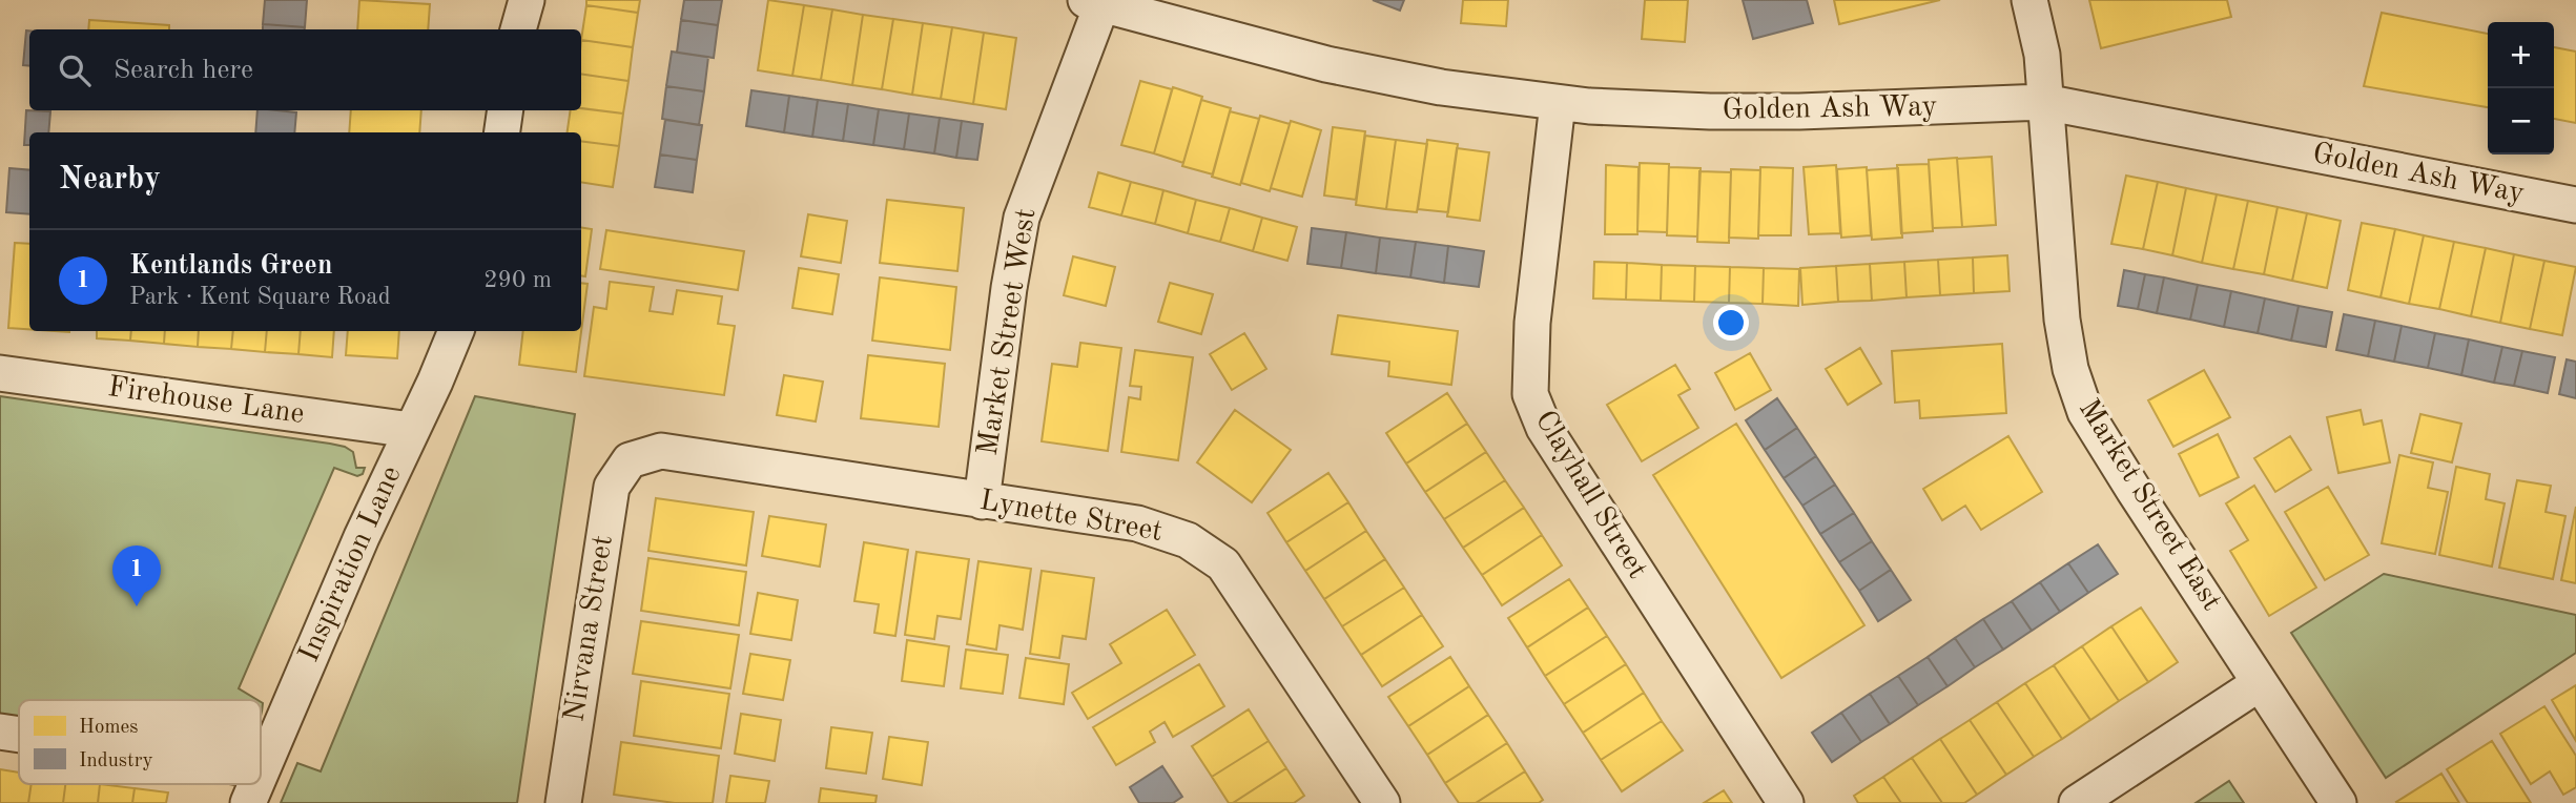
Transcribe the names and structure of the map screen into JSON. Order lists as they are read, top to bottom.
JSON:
{
  "streets": {
    "street": [
      "Golden Ash Way",
      "Market Street West",
      "Firehouse Lane",
      "Clayhall Street",
      "Market Street East",
      "Lynette Street",
      "Inspiration Lane",
      "Nirvana Street"
    ]
  },
  "crossings": [
    ["Golden Ash Way", "Market Street West"],
    ["Golden Ash Way", "Clayhall Street"],
    ["Golden Ash Way", "Market Street East"],
    ["Market Street West", "Lynette Street"],
    ["Firehouse Lane", "Inspiration Lane"],
    ["Lynette Street", "Nirvana Street"]
  ],
  "legend": ["Homes", "Industry"],
  "page": {
    "map_buttons": ["+", "−"],
    "search": "Search here",
    "heading": "Nearby",
    "list": [
      {
        "mark": "1",
        "name": "Kentlands Green",
        "note": "Park · Kent Square Road",
        "value": "290 m"
      }
    ],
    "pins": "1"
  }
}
